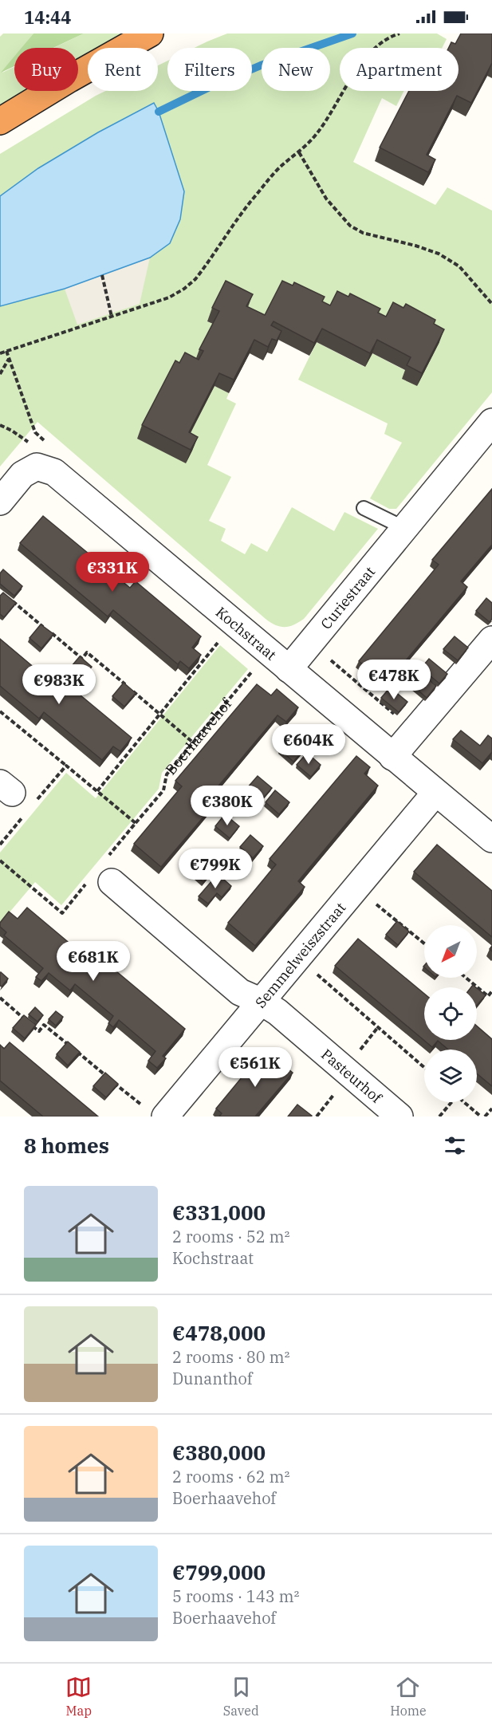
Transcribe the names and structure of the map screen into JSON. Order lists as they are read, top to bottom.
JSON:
{
  "streets": {
    "street": [
      "Curiestraat",
      "Kochstraat",
      "Semmelweiszstraat",
      "Pasteurhof"
    ],
    "path": ["Boerhaavehof"]
  },
  "crossings": [
    ["Curiestraat", "Kochstraat"],
    ["Kochstraat", "Boerhaavehof"],
    ["Kochstraat", "Semmelweiszstraat"],
    ["Semmelweiszstraat", "Pasteurhof"]
  ],
  "north": "bottom left",
  "page": {
    "status": "14:44",
    "chip": [
      "Buy",
      "Rent",
      "Filters",
      "New",
      "Apartment"
    ],
    "price": [
      "€331K",
      "€478K",
      "€983K",
      "€604K",
      "€380K",
      "€799K",
      "€681K",
      "€561K"
    ],
    "heading": "8 homes",
    "list": [
      {
        "name": "€331,000",
        "note": "2 rooms · 52 m² · Kochstraat"
      },
      {
        "name": "€478,000",
        "note": "2 rooms · 80 m² · Dunanthof"
      },
      {
        "name": "€380,000",
        "note": "2 rooms · 62 m² · Boerhaavehof"
      },
      {
        "name": "€799,000",
        "note": "5 rooms · 143 m² · Boerhaavehof"
      }
    ],
    "tabs": ["Map", "Saved", "Home"]
  }
}
